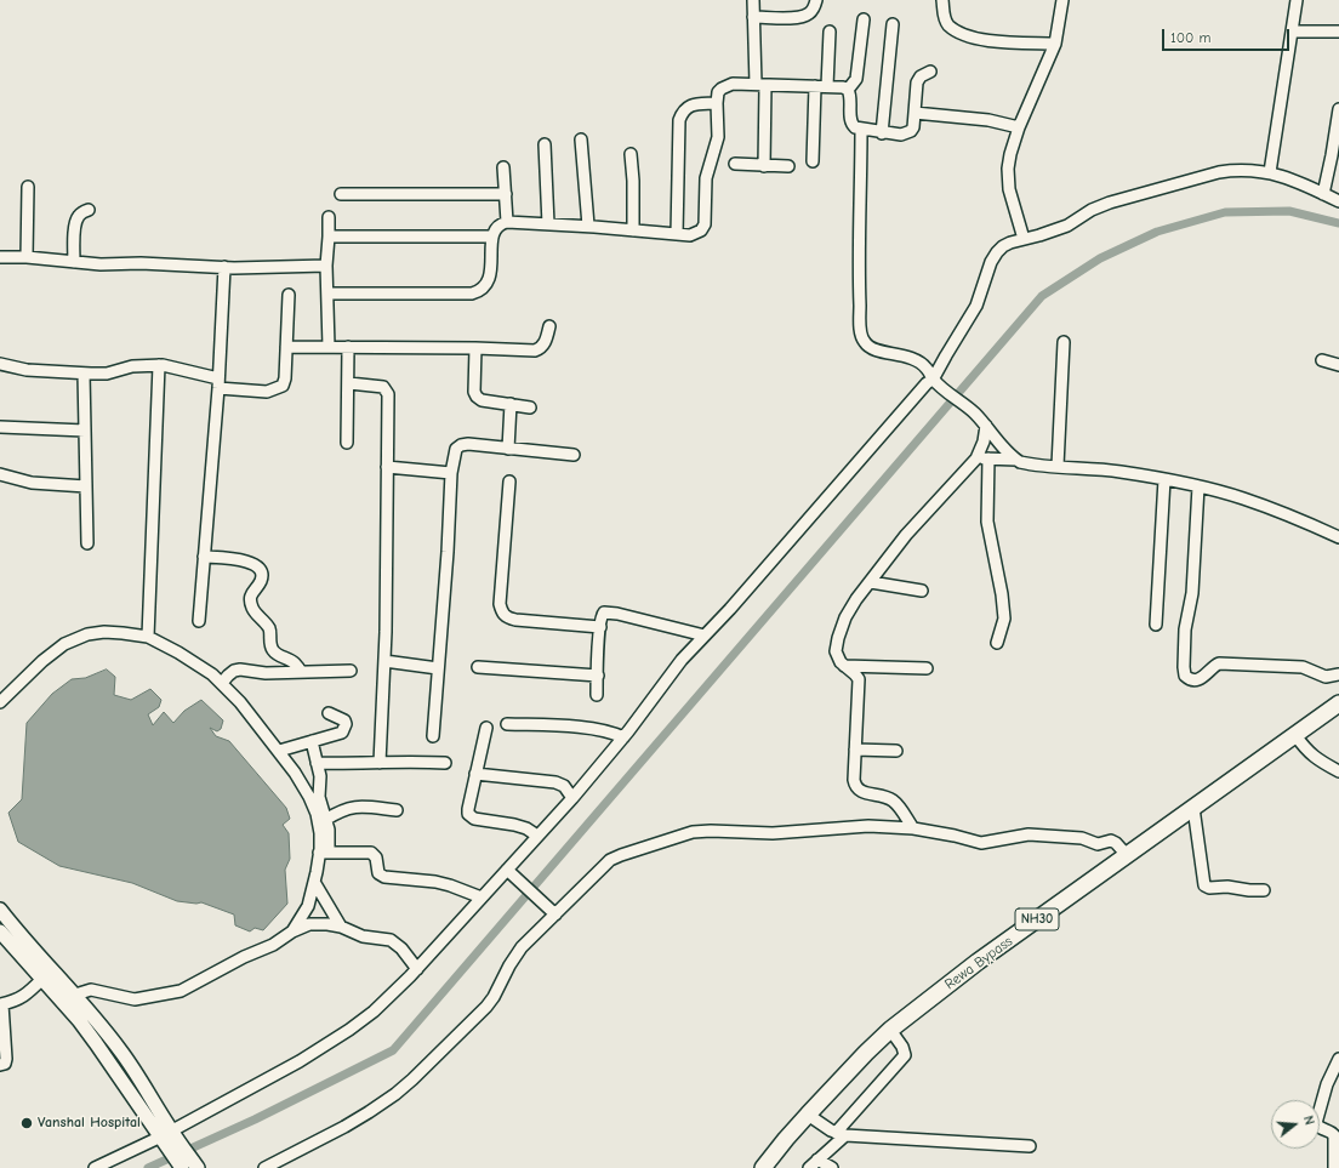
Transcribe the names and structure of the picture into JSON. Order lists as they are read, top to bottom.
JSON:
{
  "streets": {
    "highway": ["NH30", "Rewa Bypass"]
  },
  "places": ["Vanshal Hospital"],
  "scale_bar": "100 m",
  "north": "right"
}
